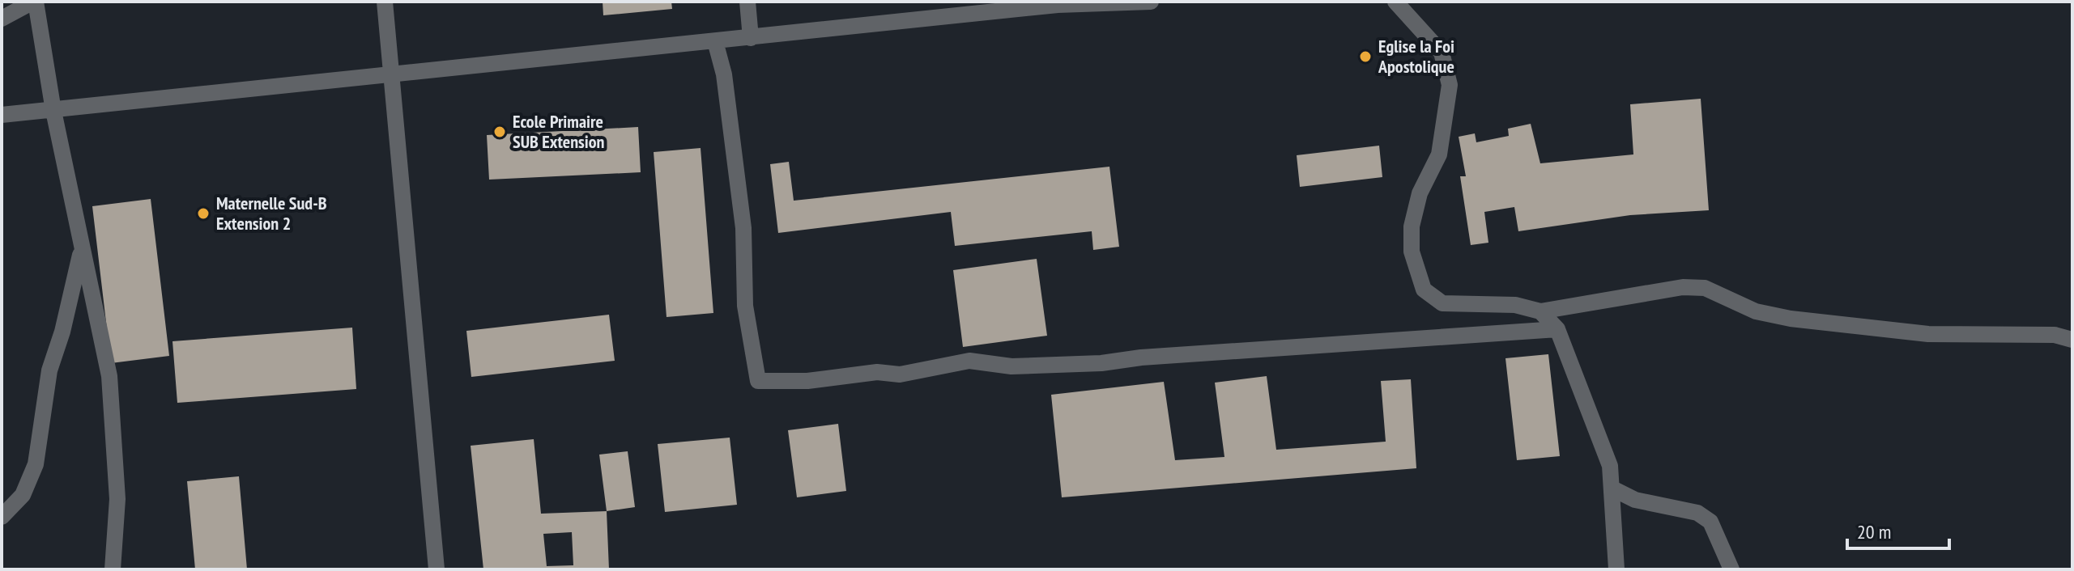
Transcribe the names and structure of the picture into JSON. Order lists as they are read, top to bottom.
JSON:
{
  "places": ["Eglise la Foi Apostolique", "Ecole Primaire SUB Extension", "Maternelle Sud-B Extension 2"],
  "scale_bar": "20 m"
}
